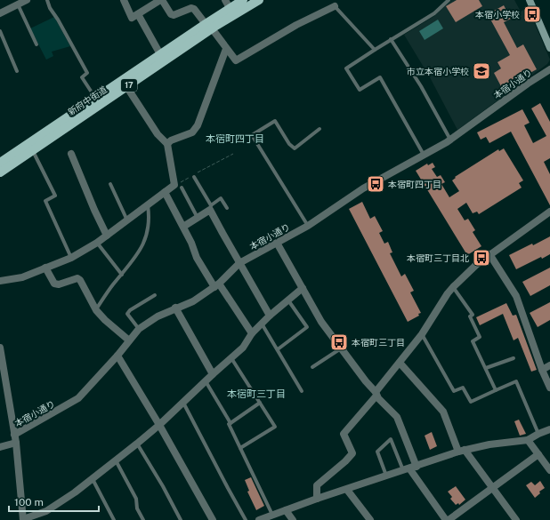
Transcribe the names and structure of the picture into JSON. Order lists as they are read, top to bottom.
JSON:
{
  "streets": {
    "main road": ["17", "新府中街道"],
    "street": ["本宿小通り"]
  },
  "districts": ["本宿町四丁目", "本宿町三丁目"],
  "places": {
    "bus stop": [
      "本宿小学校",
      "本宿町四丁目",
      "本宿町三丁目北",
      "本宿町三丁目"
    ],
    "school or university": ["市立本宿小学校"]
  },
  "scale_bar": "100 m"
}
